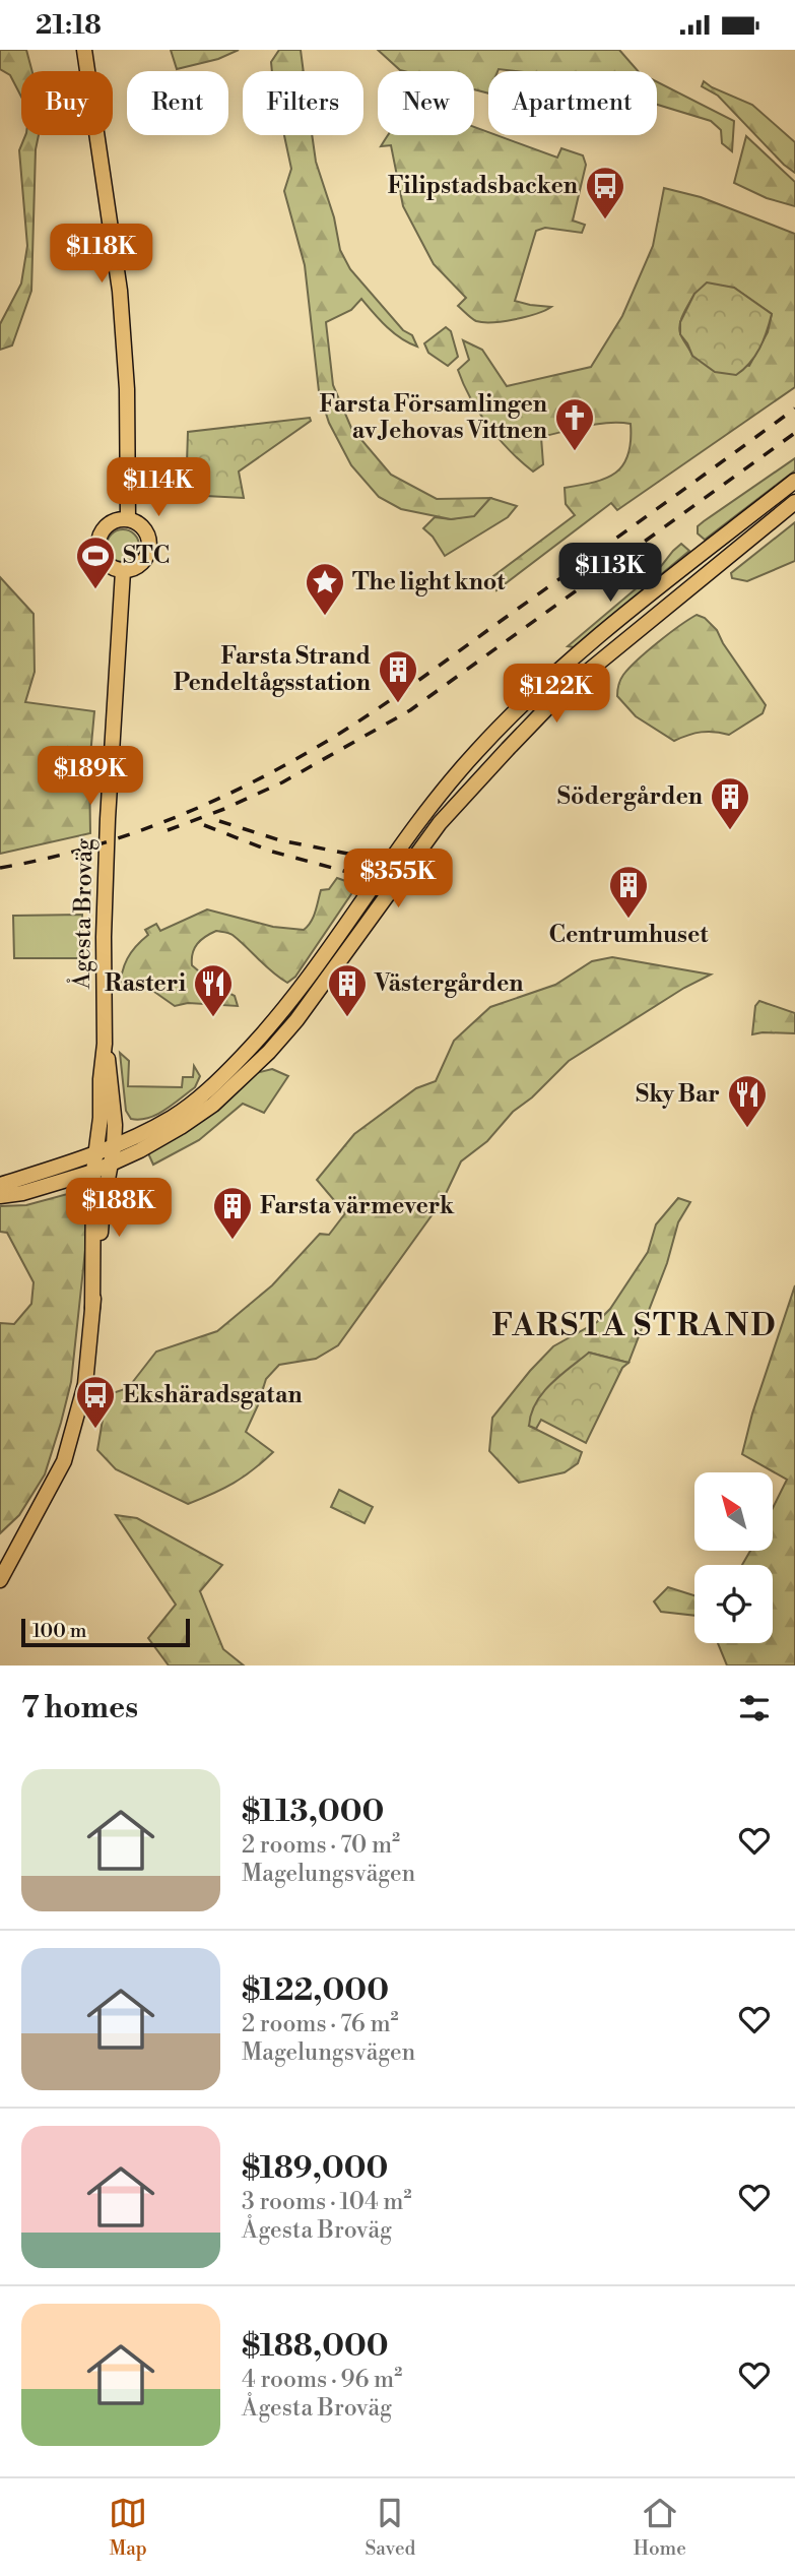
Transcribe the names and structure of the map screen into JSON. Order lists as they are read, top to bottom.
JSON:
{
  "streets": {
    "main road": ["Ågesta Broväg"]
  },
  "districts": ["FARSTA STRAND"],
  "places": {
    "bus stop": ["Filipstadsbacken", "Ekshäradsgatan"],
    "church": ["Farsta Församlingen av Jehovas Vittnen"],
    "sports": ["STC"],
    "place": ["The light knot"],
    "building": [
      "Farsta Strand Pendeltågsstation",
      "Södergården",
      "Centrumhuset",
      "Västergården",
      "Farsta värmeverk"
    ],
    "restaurant": ["Rasteri", "Sky Bar"]
  },
  "scale_bar": "100 m",
  "north": "top left",
  "page": {
    "status": "21:18",
    "chip": [
      "Buy",
      "Rent",
      "Filters",
      "New",
      "Apartment"
    ],
    "price": [
      "$118K",
      "$114K",
      "$113K",
      "$122K",
      "$189K",
      "$355K",
      "$188K"
    ],
    "scale": "100 m",
    "heading": "7 homes",
    "list": [
      {
        "name": "$113,000",
        "note": "2 rooms · 70 m² · Magelungsvägen"
      },
      {
        "name": "$122,000",
        "note": "2 rooms · 76 m² · Magelungsvägen"
      },
      {
        "name": "$189,000",
        "note": "3 rooms · 104 m² · Ågesta Broväg"
      },
      {
        "name": "$188,000",
        "note": "4 rooms · 96 m² · Ågesta Broväg"
      }
    ],
    "tabs": ["Map", "Saved", "Home"]
  }
}
